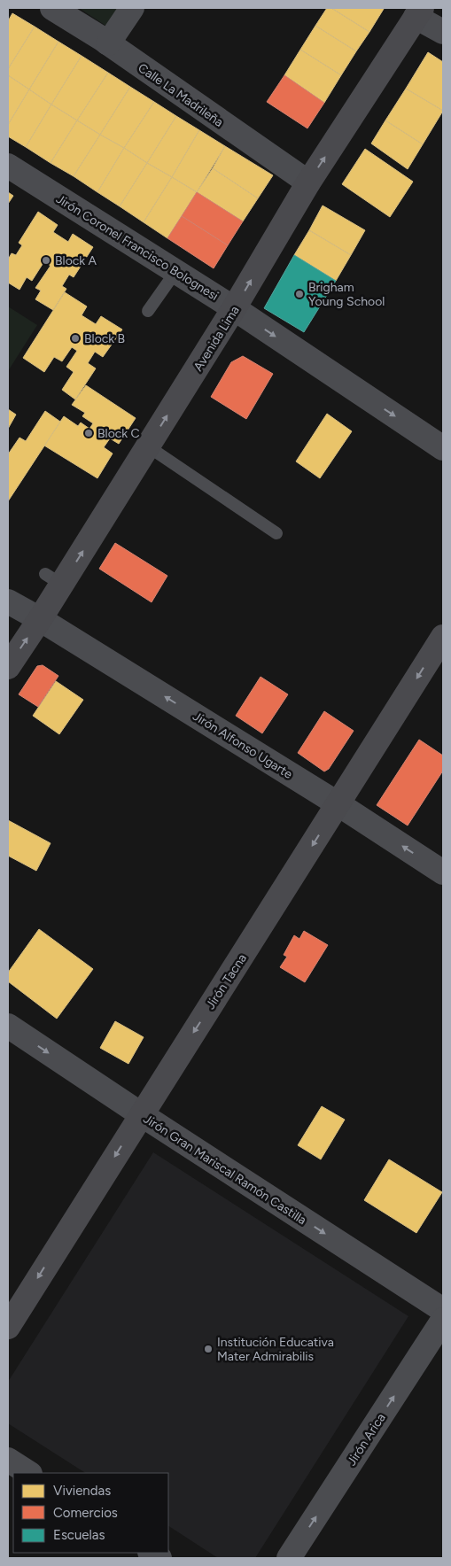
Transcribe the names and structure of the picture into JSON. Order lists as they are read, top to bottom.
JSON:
{
  "streets": {
    "street": [
      "Calle La Madrileña",
      "Jirón Coronel Francisco Bolognesi",
      "Avenida Lima",
      "Jirón Alfonso Ugarte",
      "Jirón Tacna",
      "Jirón Gran Mariscal Ramón Castilla",
      "Jirón Arica"
    ]
  },
  "crossings": [
    ["Calle La Madrileña", "Avenida Lima"],
    ["Jirón Coronel Francisco Bolognesi", "Avenida Lima"],
    ["Avenida Lima", "Jirón Alfonso Ugarte"],
    ["Jirón Alfonso Ugarte", "Jirón Tacna"],
    ["Jirón Tacna", "Jirón Gran Mariscal Ramón Castilla"]
  ],
  "one_way": [
    "Jirón Coronel Francisco Bolognesi",
    "Avenida Lima",
    "Jirón Alfonso Ugarte",
    "Jirón Tacna",
    "Jirón Gran Mariscal Ramón Castilla",
    "Jirón Arica"
  ],
  "places": [
    "Block A",
    "Brigham Young School",
    "Block B",
    "Block C",
    "Institución Educativa Mater Admirabilis"
  ],
  "legend": ["Viviendas", "Comercios", "Escuelas"]
}
